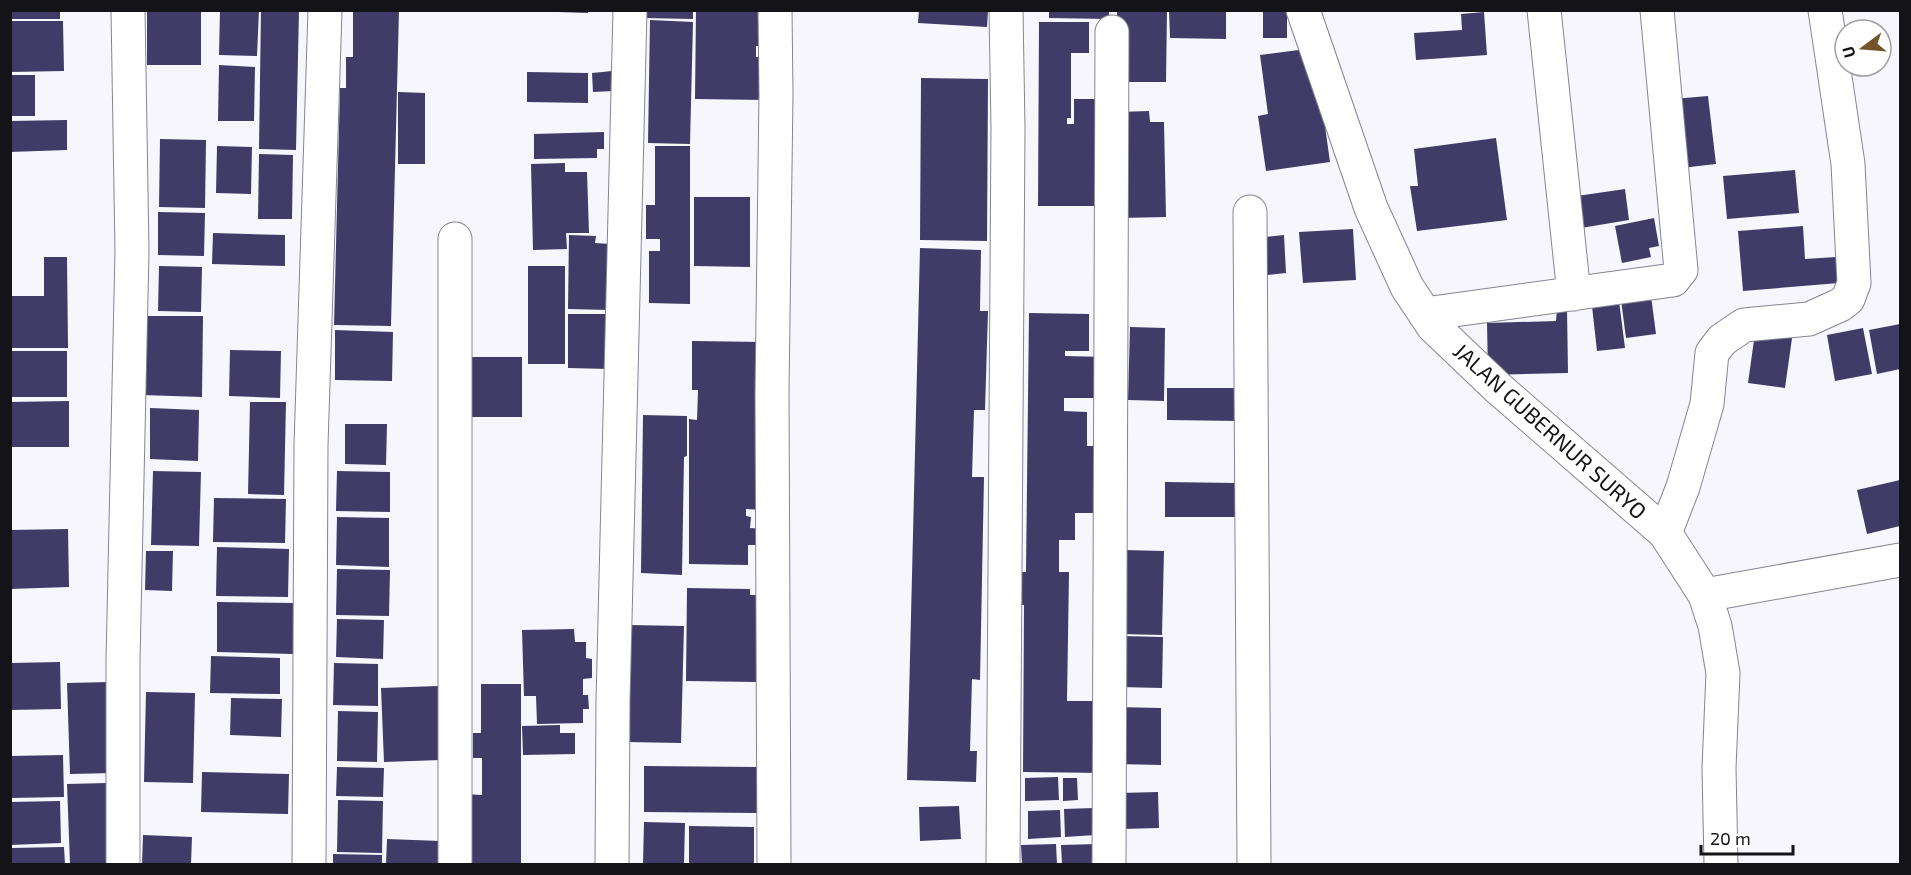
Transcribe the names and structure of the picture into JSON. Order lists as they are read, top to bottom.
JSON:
{
  "streets": {
    "street": ["JALAN GUBERNUR SURYO"]
  },
  "scale_bar": "20 m",
  "north": "left"
}
